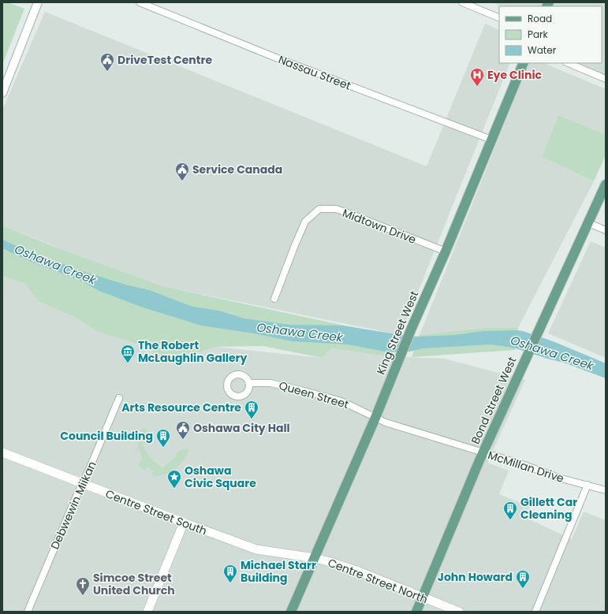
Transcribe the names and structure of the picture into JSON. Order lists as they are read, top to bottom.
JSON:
{
  "streets": {
    "main road": [
      "King Street West",
      "Bond Street West",
      "Centre Street South",
      "Centre Street North"
    ],
    "street": [
      "Nassau Street",
      "Midtown Drive",
      "Queen Street",
      "McMillan Drive",
      "Debwewin Miikan"
    ]
  },
  "crossings": [
    ["Nassau Street", "King Street West"],
    ["Midtown Drive", "King Street West"],
    ["King Street West", "Queen Street"],
    ["King Street West", "McMillan Drive"],
    ["King Street West", "Centre Street South"],
    ["King Street West", "Centre Street North"],
    ["Queen Street", "McMillan Drive"],
    ["Bond Street West", "McMillan Drive"],
    ["Bond Street West", "Centre Street North"],
    ["Debwewin Miikan", "Centre Street South"],
    ["Centre Street South", "Centre Street North"]
  ],
  "water": ["Oshawa Creek"],
  "places": {
    "public building": ["DriveTest Centre", "Service Canada", "Oshawa City Hall"],
    "hospital": ["Eye Clinic"],
    "museum": ["The Robert McLaughlin Gallery"],
    "building": [
      "Arts Resource Centre",
      "Council Building",
      "Gillett Car Cleaning",
      "Michael Starr Building",
      "John Howard"
    ],
    "place": ["Oshawa Civic Square"],
    "church": ["Simcoe Street United Church"]
  },
  "legend": ["Road", "Park", "Water"]
}
